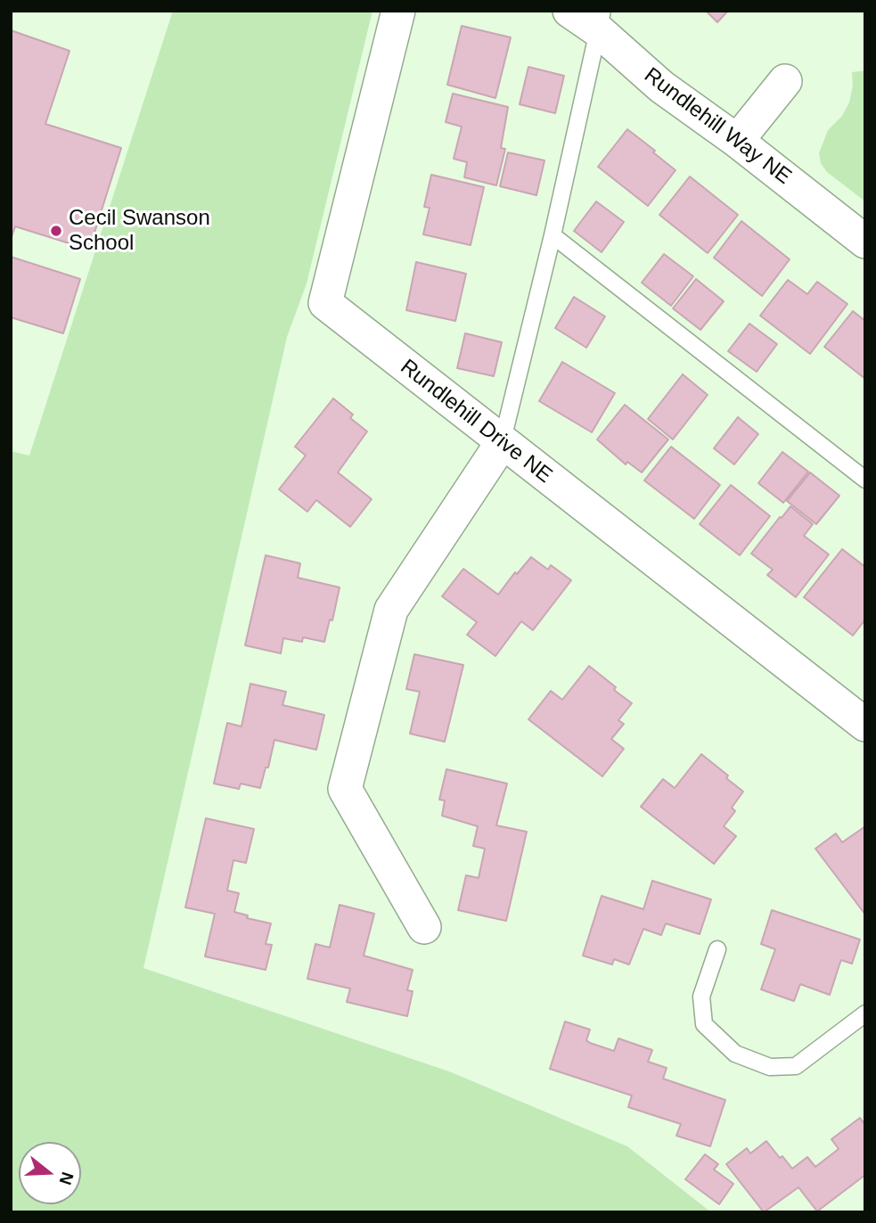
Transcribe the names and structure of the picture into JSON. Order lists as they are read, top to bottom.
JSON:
{
  "streets": {
    "street": ["Rundlehill Way NE", "Rundlehill Drive NE"]
  },
  "places": ["Cecil Swanson School"],
  "north": "right"
}
